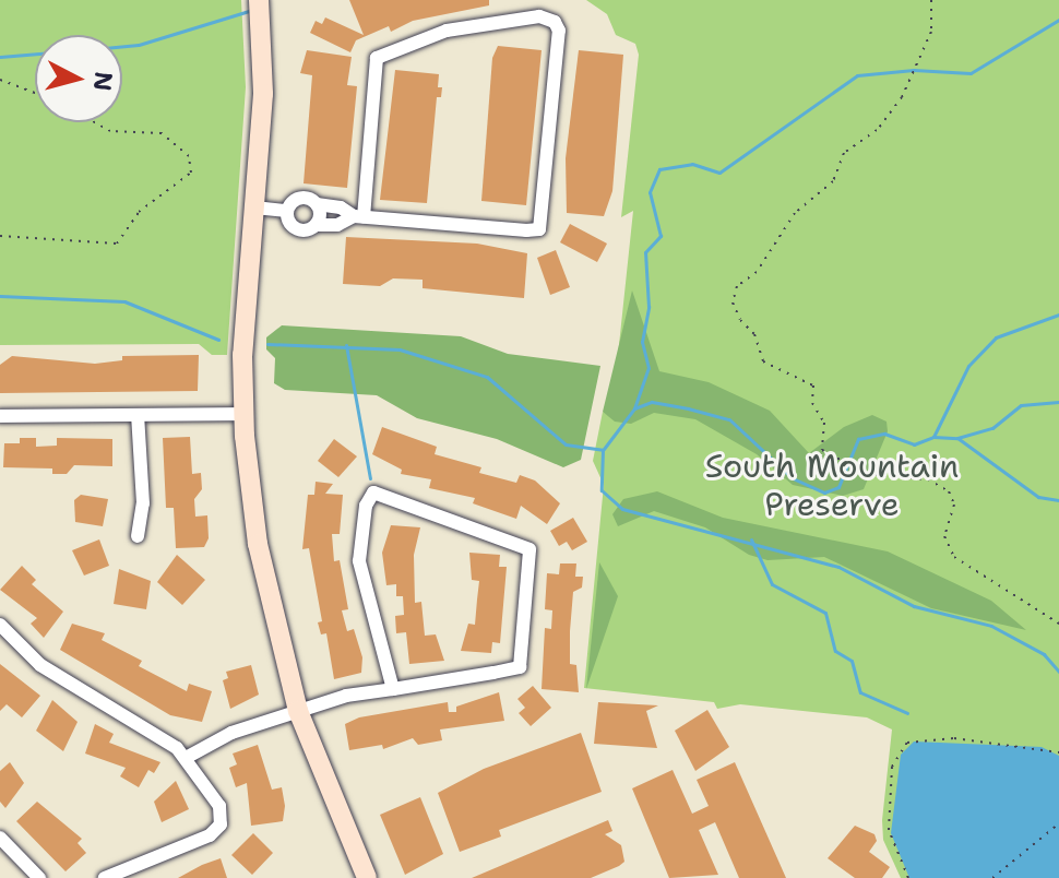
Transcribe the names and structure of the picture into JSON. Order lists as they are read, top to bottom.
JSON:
{
  "parks": ["South Mountain Preserve"],
  "north": "right"
}
